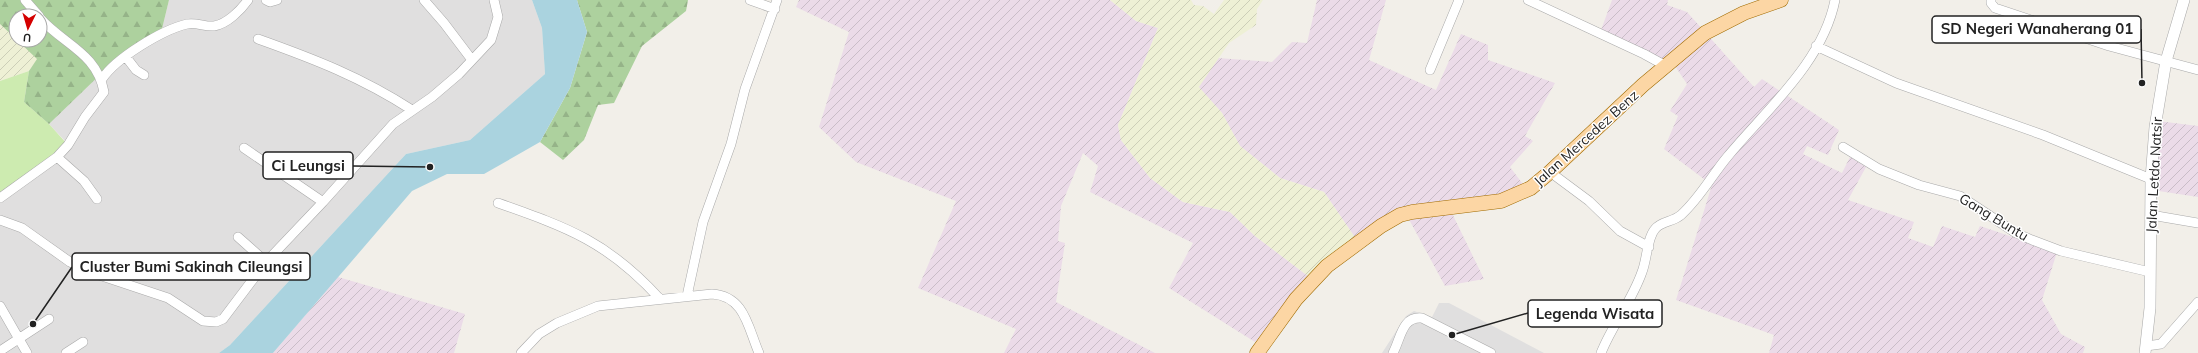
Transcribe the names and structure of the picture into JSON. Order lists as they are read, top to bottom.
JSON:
{
  "streets": {
    "main road": ["Jalan Mercedez Benz"],
    "street": ["Jalan Letda Natsir", "Gang Buntu"]
  },
  "crossings": [
    ["Jalan Letda Natsir", "Gang Buntu"]
  ],
  "places": [
    "SD Negeri Wanaherang 01",
    "Ci Leungsi",
    "Cluster Bumi Sakinah Cileungsi",
    "Legenda Wisata"
  ],
  "north": "bottom"
}
